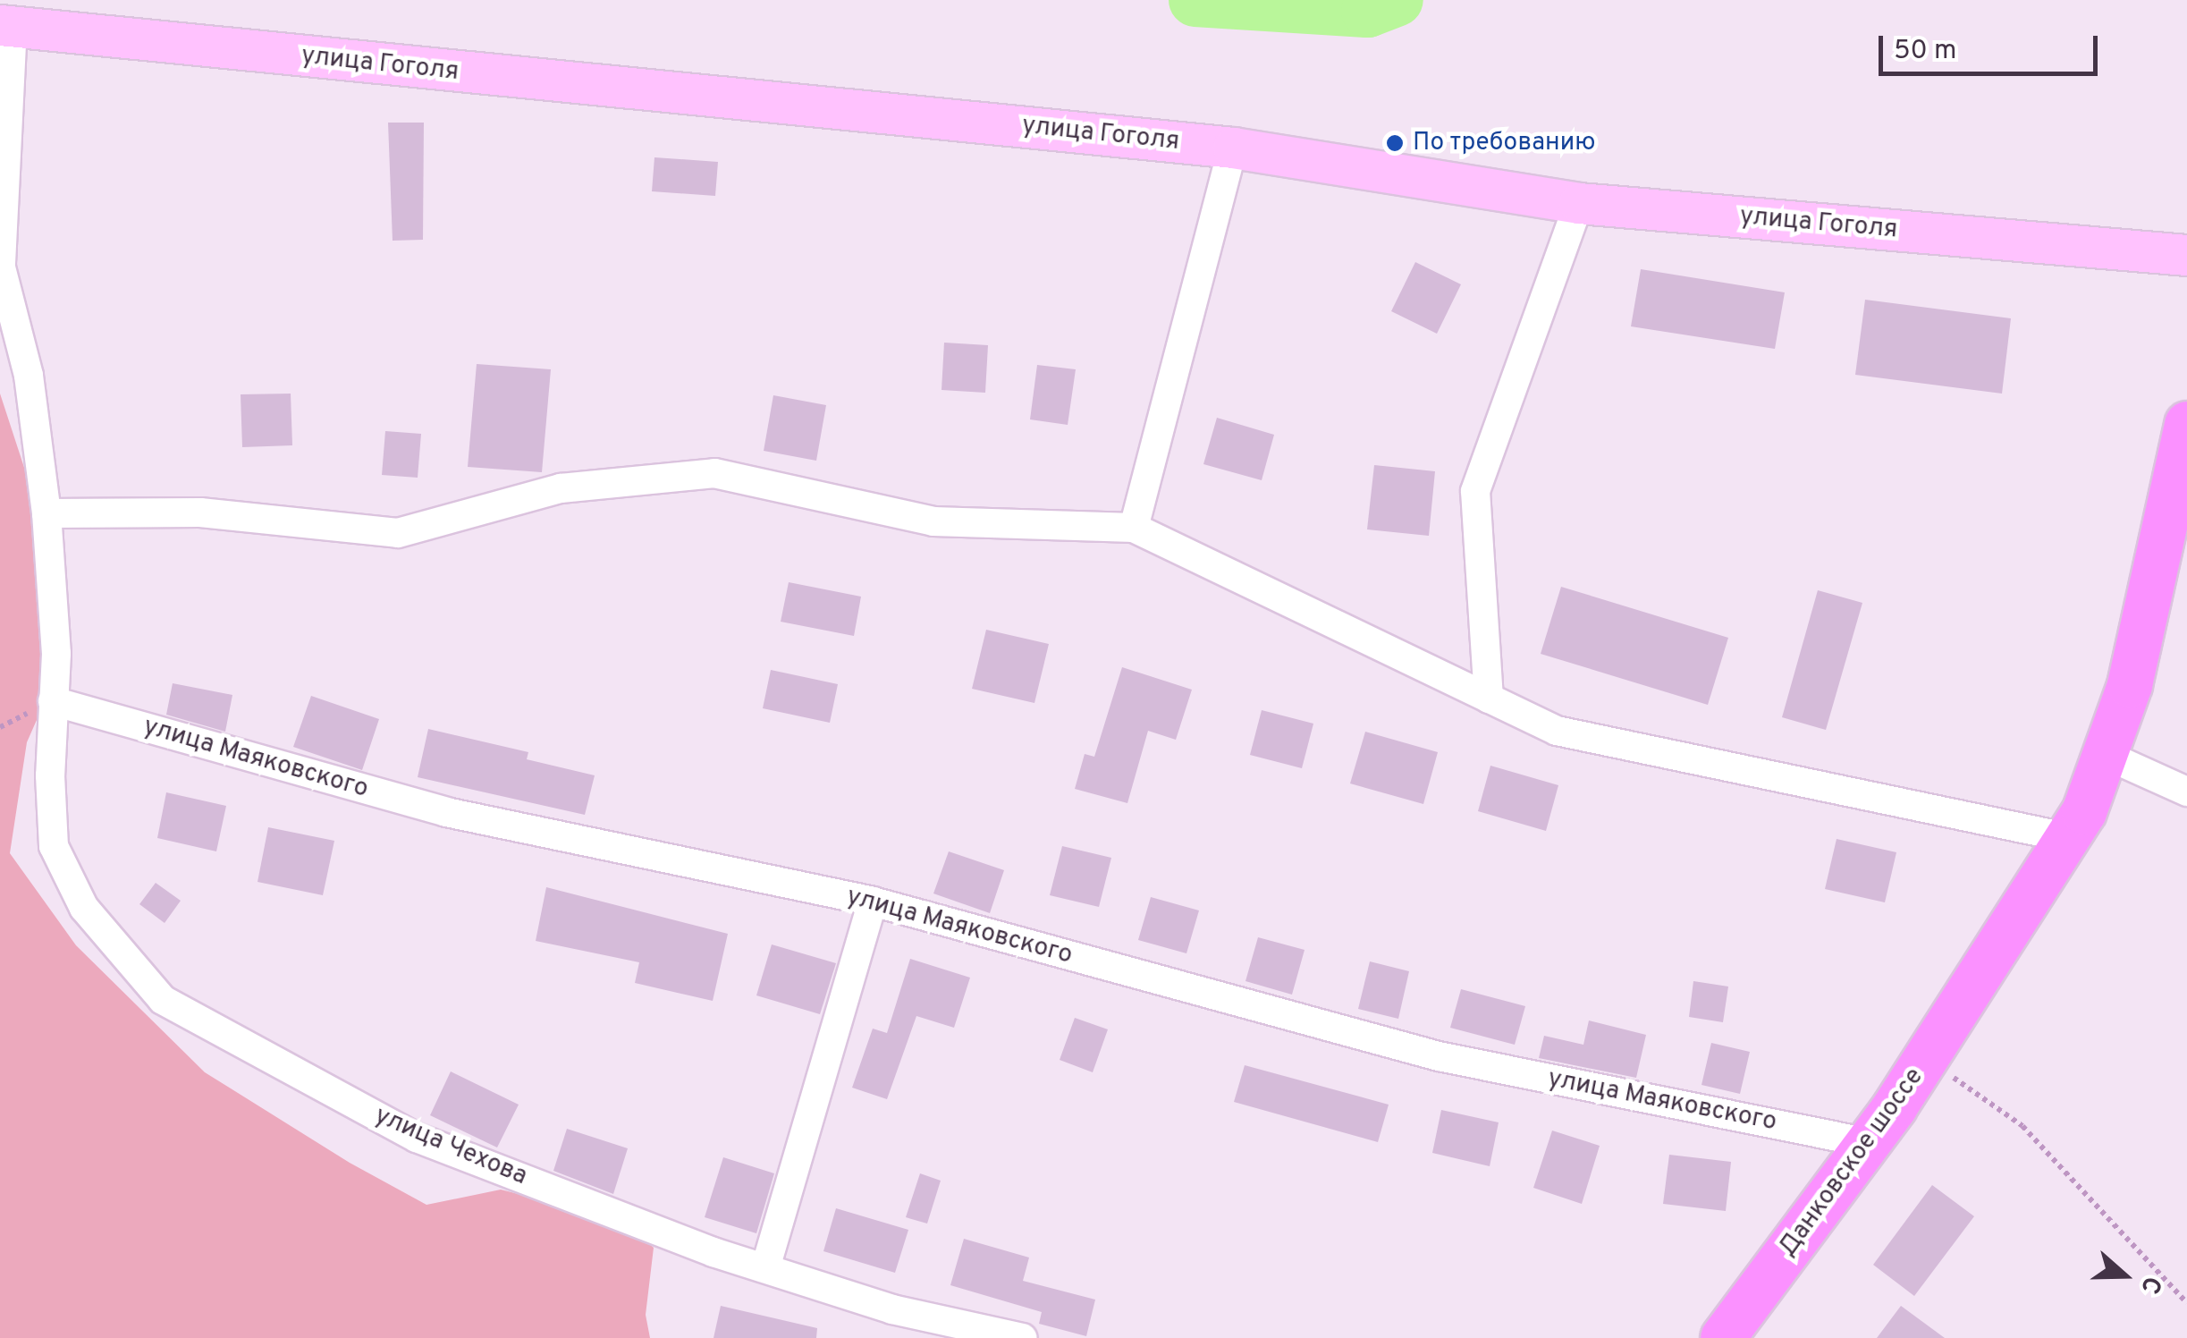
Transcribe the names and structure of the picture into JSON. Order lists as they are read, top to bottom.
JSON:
{
  "streets": {
    "main road": ["Данковское шоссе"],
    "street": ["улица Гоголя", "улица Маяковского", "улица Чехова"]
  },
  "crossings": [
    ["улица Гоголя", "улица Чехова"],
    ["улица Маяковского", "улица Чехова"],
    ["улица Маяковского", "Данковское шоссе"]
  ],
  "places": ["По требованию"],
  "scale_bar": "50 m",
  "north": "right"
}
